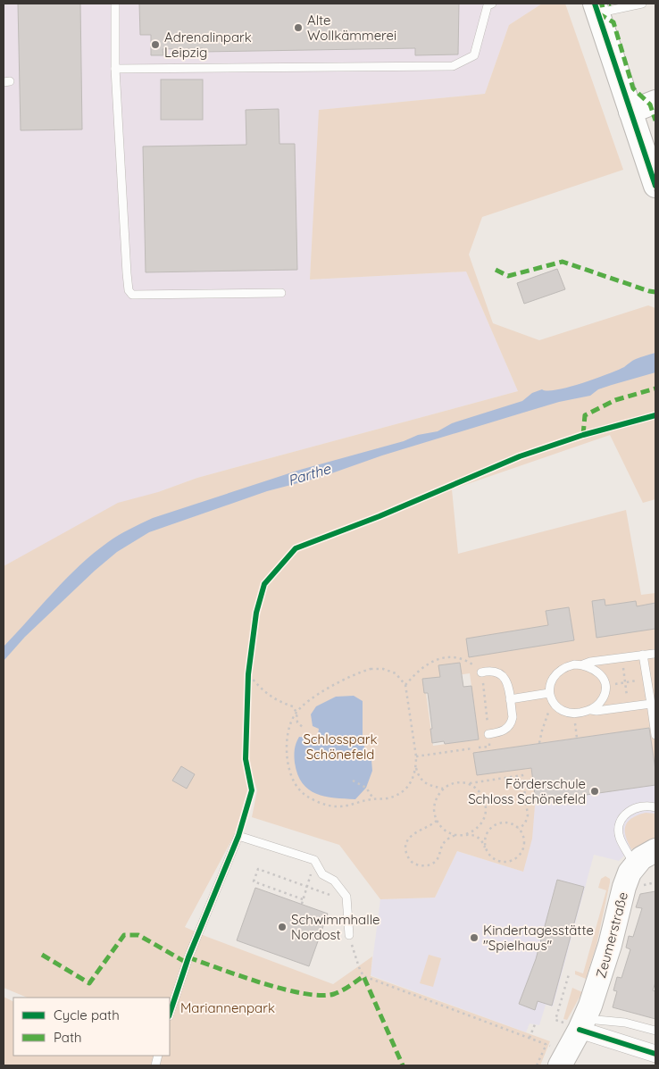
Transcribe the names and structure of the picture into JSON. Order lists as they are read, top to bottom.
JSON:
{
  "streets": {
    "main road": ["Zeumerstraße"]
  },
  "water": ["Parthe"],
  "parks": ["Schlosspark Schönefeld", "Mariannenpark"],
  "places": [
    "Alte Wollkämmerei",
    "Adrenalinpark Leipzig",
    "Förderschule Schloss Schönefeld",
    "Schwimmhalle Nordost",
    "Kindertagesstätte \"Spielhaus\""
  ],
  "legend": ["Cycle path", "Path"]
}
